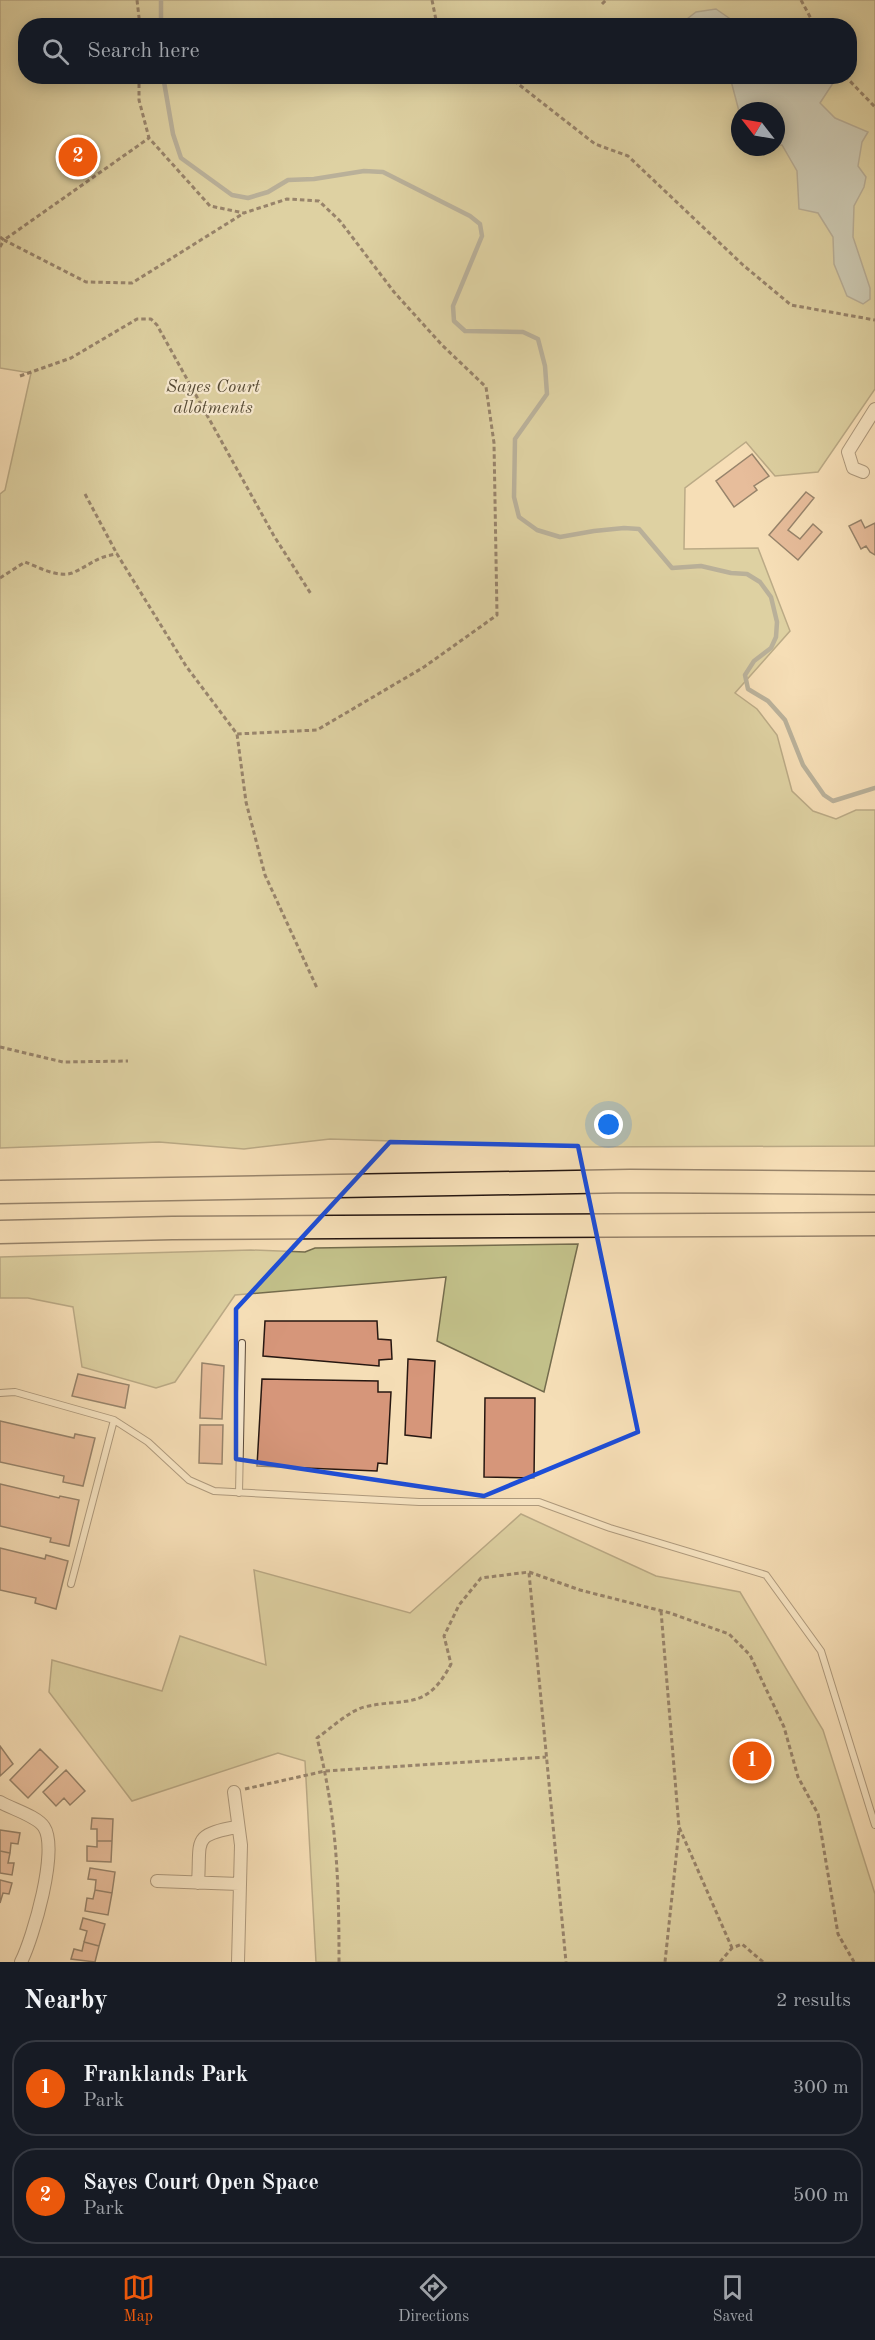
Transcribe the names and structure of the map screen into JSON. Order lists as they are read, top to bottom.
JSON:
{
  "parks": ["Sayes Court allotments"],
  "north": "top left",
  "page": {
    "search": "Search here",
    "pins": ["2", "1"],
    "heading": ["Nearby", "2 results"],
    "list": [
      {
        "mark": "1",
        "name": "Franklands Park",
        "note": "Park",
        "value": "300 m"
      },
      {
        "mark": "2",
        "name": "Sayes Court Open Space",
        "note": "Park",
        "value": "500 m"
      }
    ],
    "nav": ["Map", "Directions", "Saved"]
  }
}
